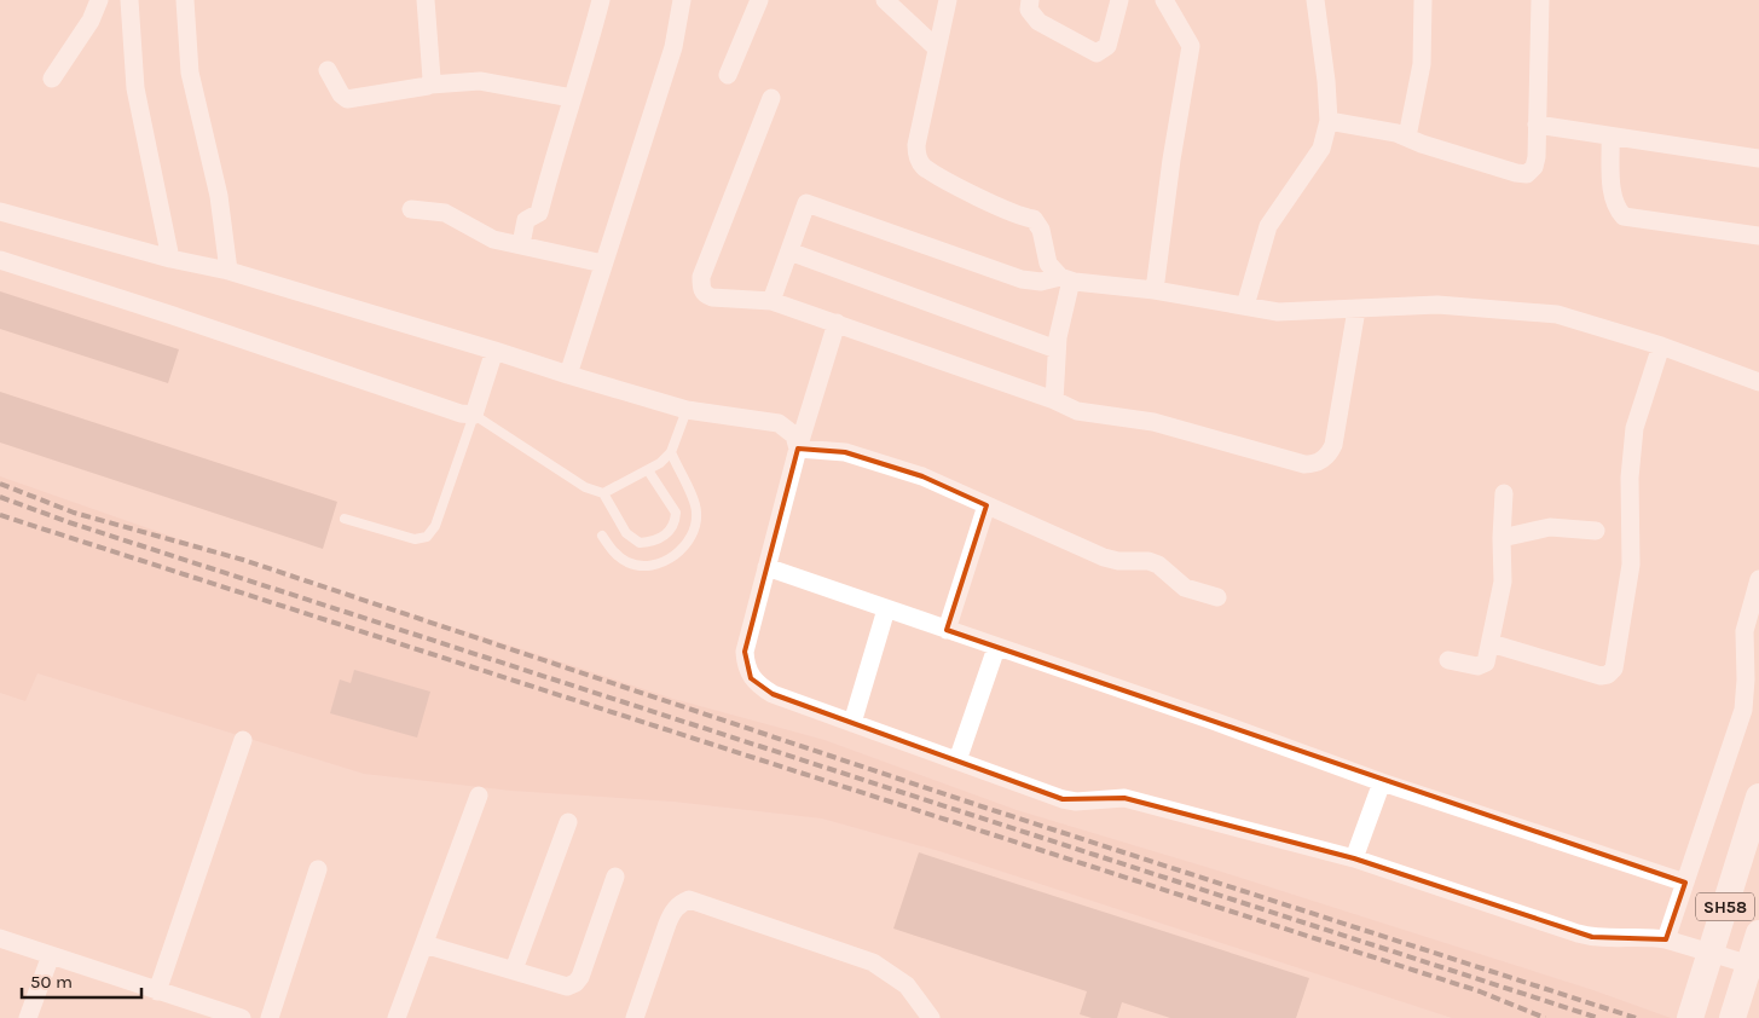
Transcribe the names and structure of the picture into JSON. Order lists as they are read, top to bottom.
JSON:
{
  "streets": {
    "main road": ["SH58"]
  },
  "scale_bar": "50 m"
}
